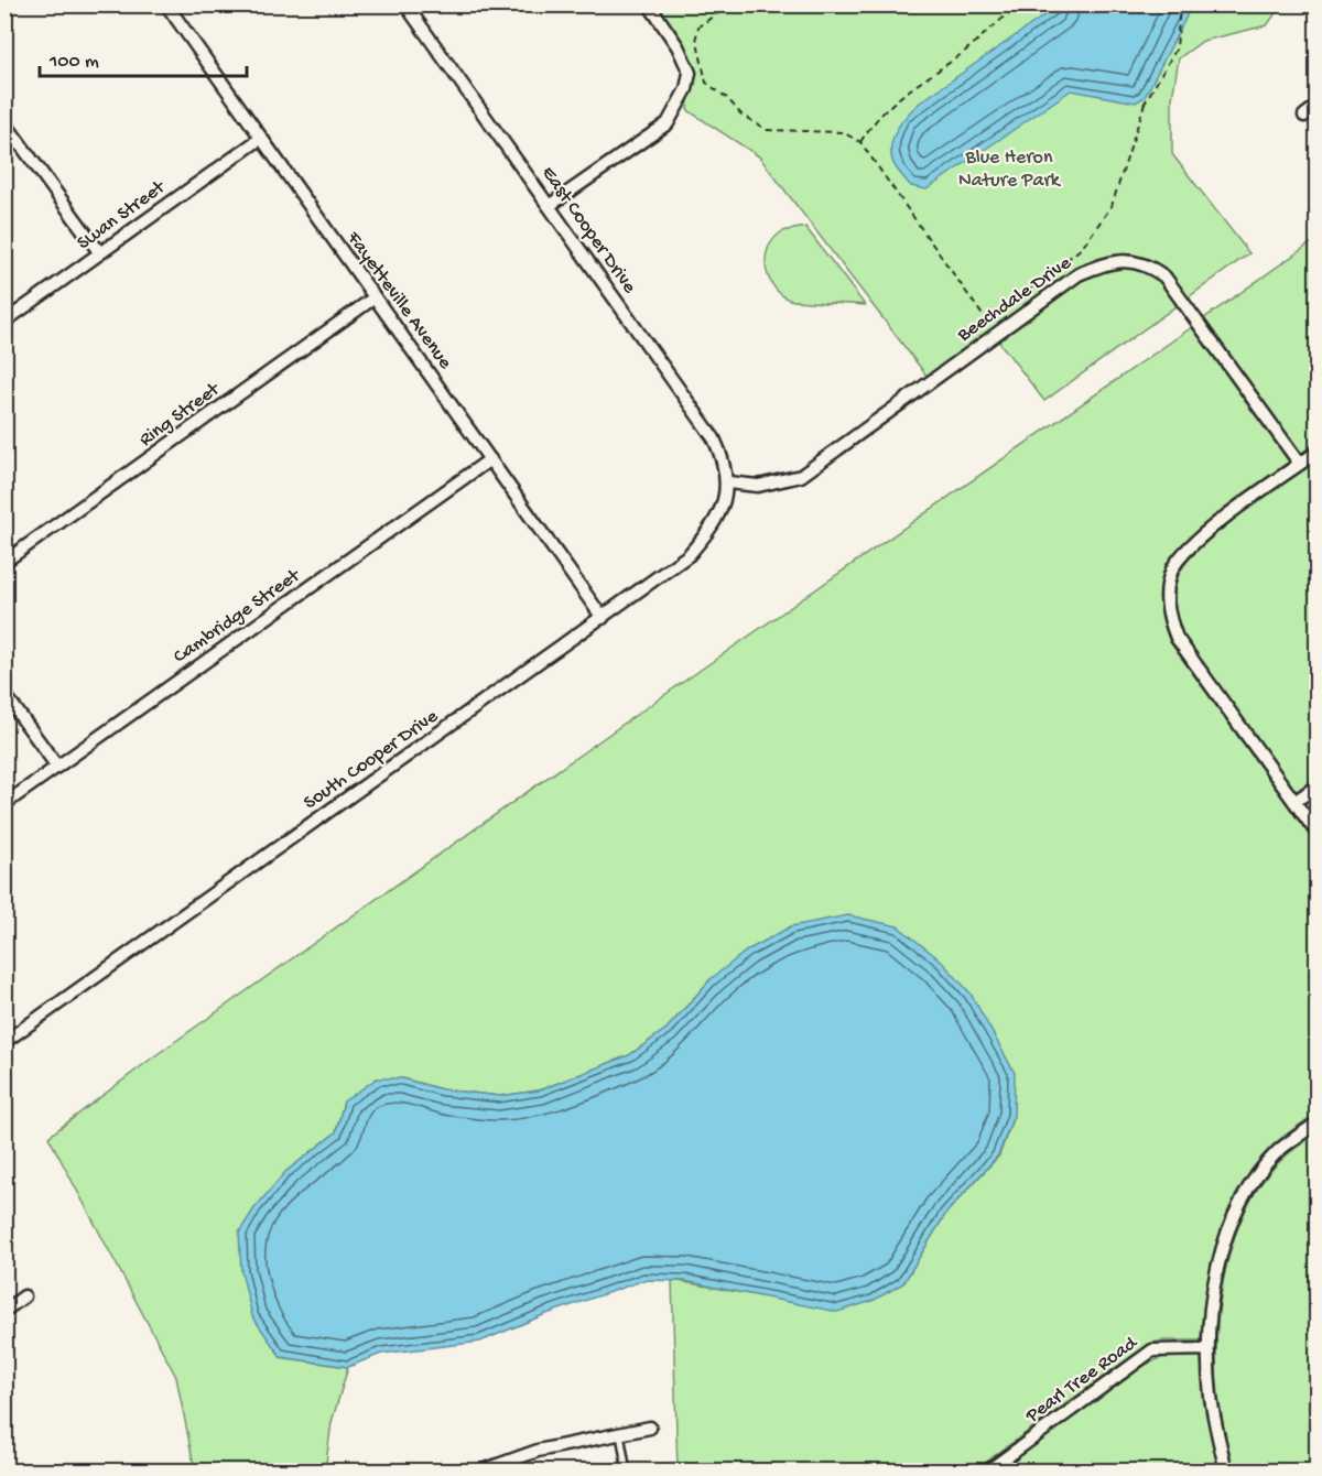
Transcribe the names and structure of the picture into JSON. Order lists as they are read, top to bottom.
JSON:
{
  "streets": {
    "street": [
      "Swan Street",
      "East Cooper Drive",
      "Beechdale Drive",
      "Fayetteville Avenue",
      "Ring Street",
      "Cambridge Street",
      "South Cooper Drive",
      "Pearl Tree Road"
    ]
  },
  "crossings": [
    ["Swan Street", "Fayetteville Avenue"],
    ["East Cooper Drive", "Beechdale Drive"],
    ["East Cooper Drive", "South Cooper Drive"],
    ["Beechdale Drive", "South Cooper Drive"],
    ["Fayetteville Avenue", "Ring Street"],
    ["Fayetteville Avenue", "Cambridge Street"],
    ["Fayetteville Avenue", "South Cooper Drive"]
  ],
  "parks": ["Blue Heron Nature Park"],
  "scale_bar": "100 m"
}
